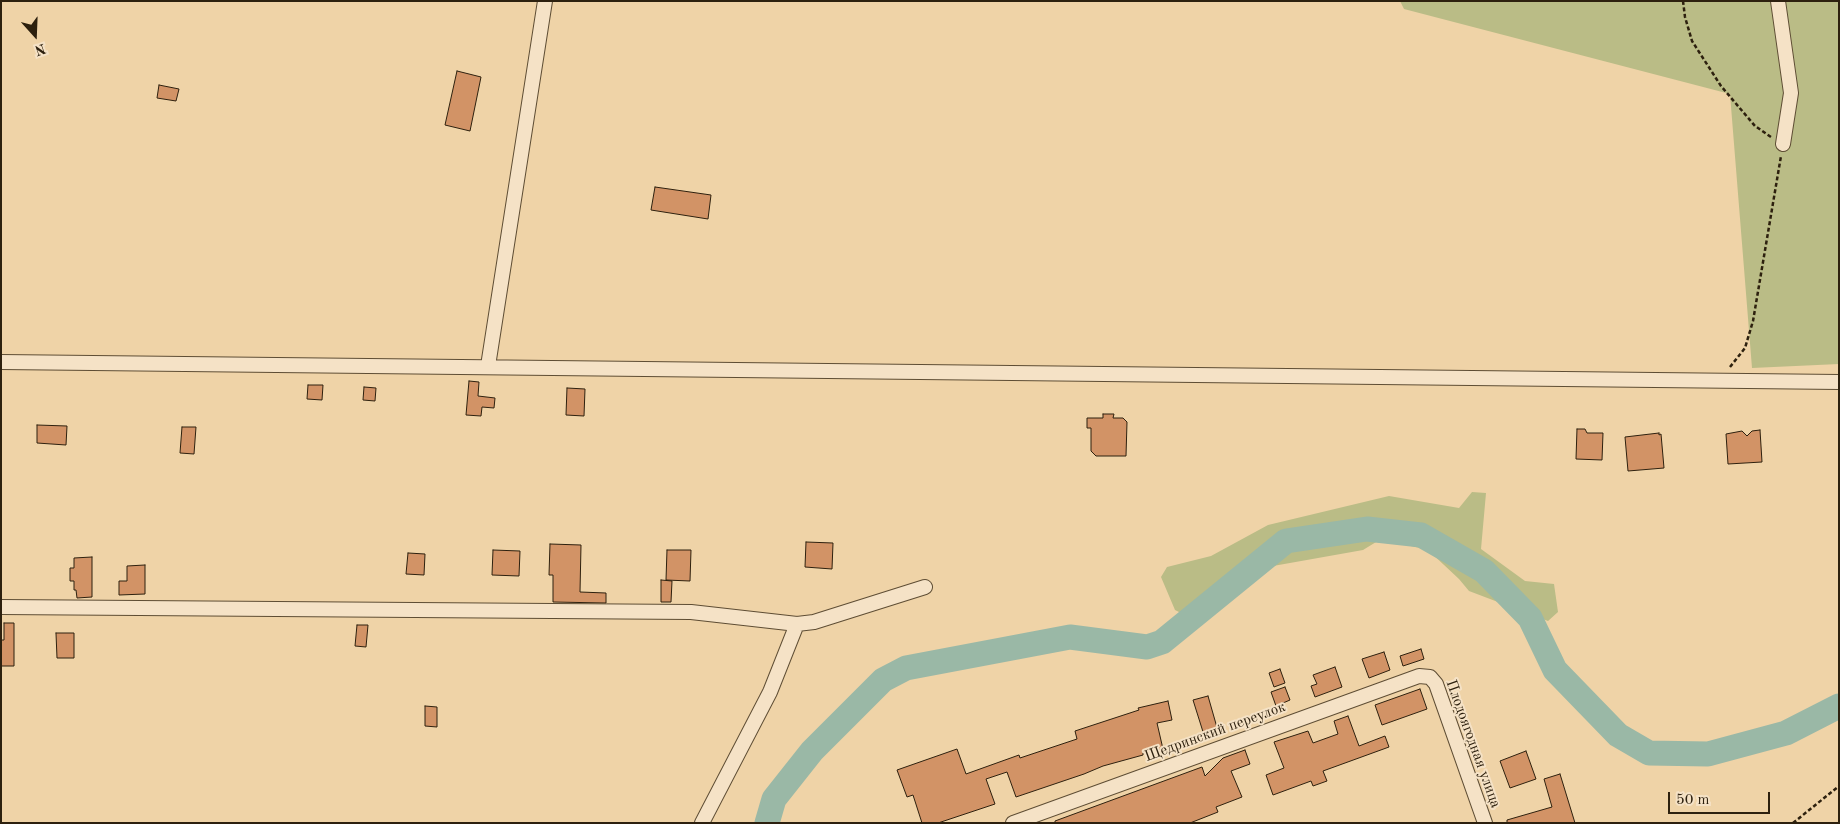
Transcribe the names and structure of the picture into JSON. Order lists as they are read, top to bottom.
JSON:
{
  "streets": {
    "street": ["Щедринский переулок", "Плодоягодная улица"]
  },
  "crossings": [
    ["Щедринский переулок", "Плодоягодная улица"]
  ],
  "scale_bar": "50 m",
  "north": "bottom"
}
